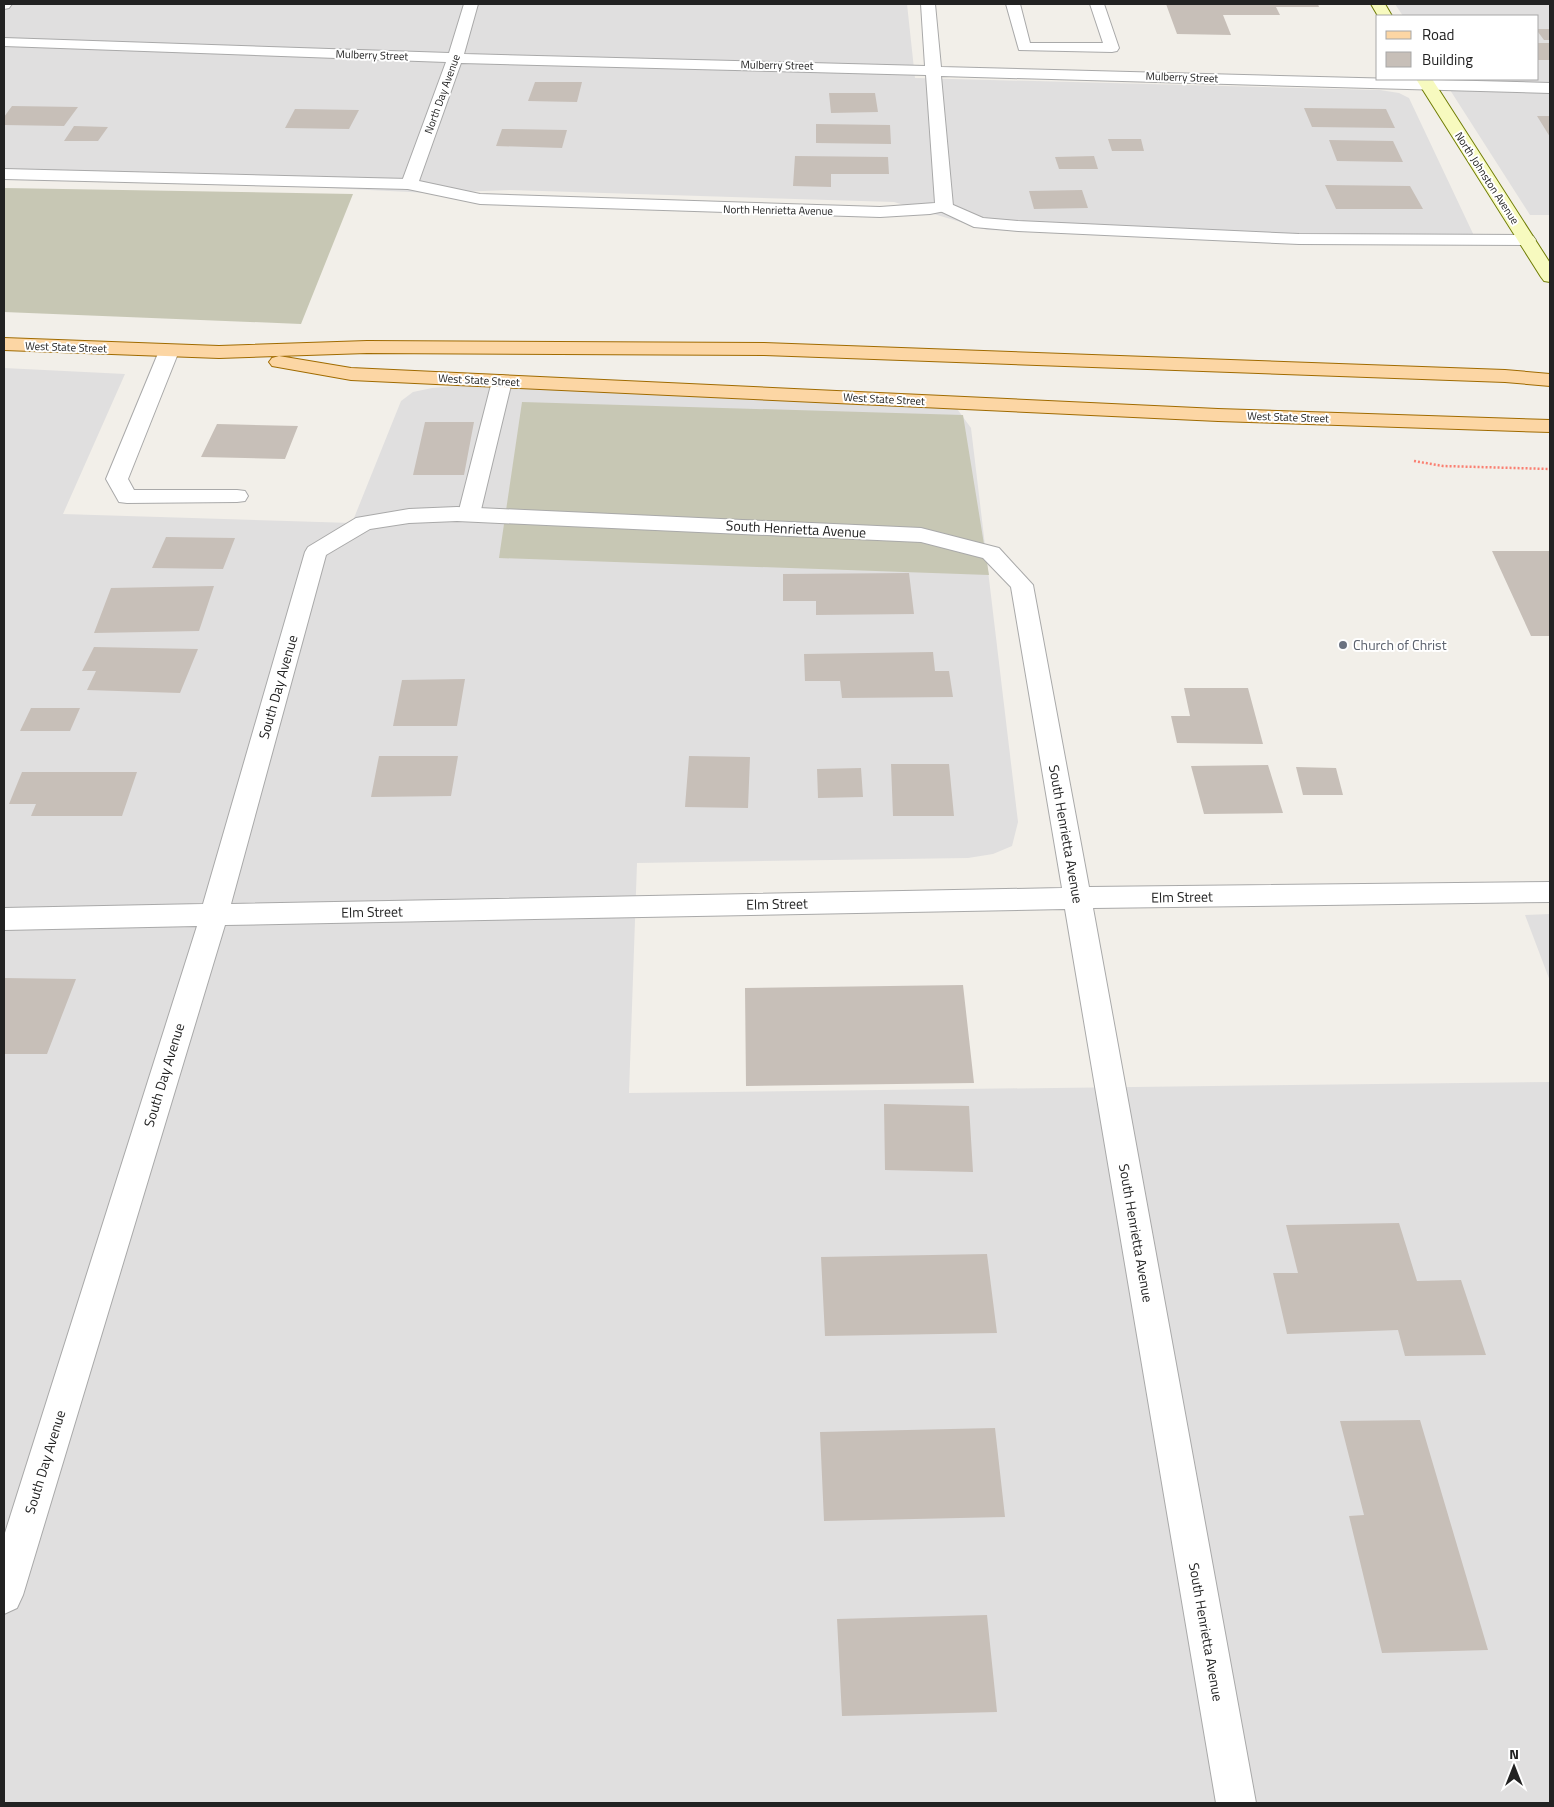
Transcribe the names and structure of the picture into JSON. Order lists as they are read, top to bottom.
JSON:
{
  "streets": {
    "main road": ["West State Street"],
    "street": [
      "Mulberry Street",
      "North Day Avenue",
      "North Johnston Avenue",
      "North Henrietta Avenue",
      "South Henrietta Avenue",
      "South Day Avenue",
      "Elm Street"
    ]
  },
  "crossings": [
    ["Mulberry Street", "North Day Avenue"],
    ["Mulberry Street", "North Johnston Avenue"],
    ["North Day Avenue", "North Henrietta Avenue"],
    ["South Henrietta Avenue", "South Day Avenue"],
    ["South Henrietta Avenue", "Elm Street"],
    ["South Day Avenue", "Elm Street"]
  ],
  "places": ["Church of Christ"],
  "legend": ["Road", "Building"],
  "north": "top"
}
